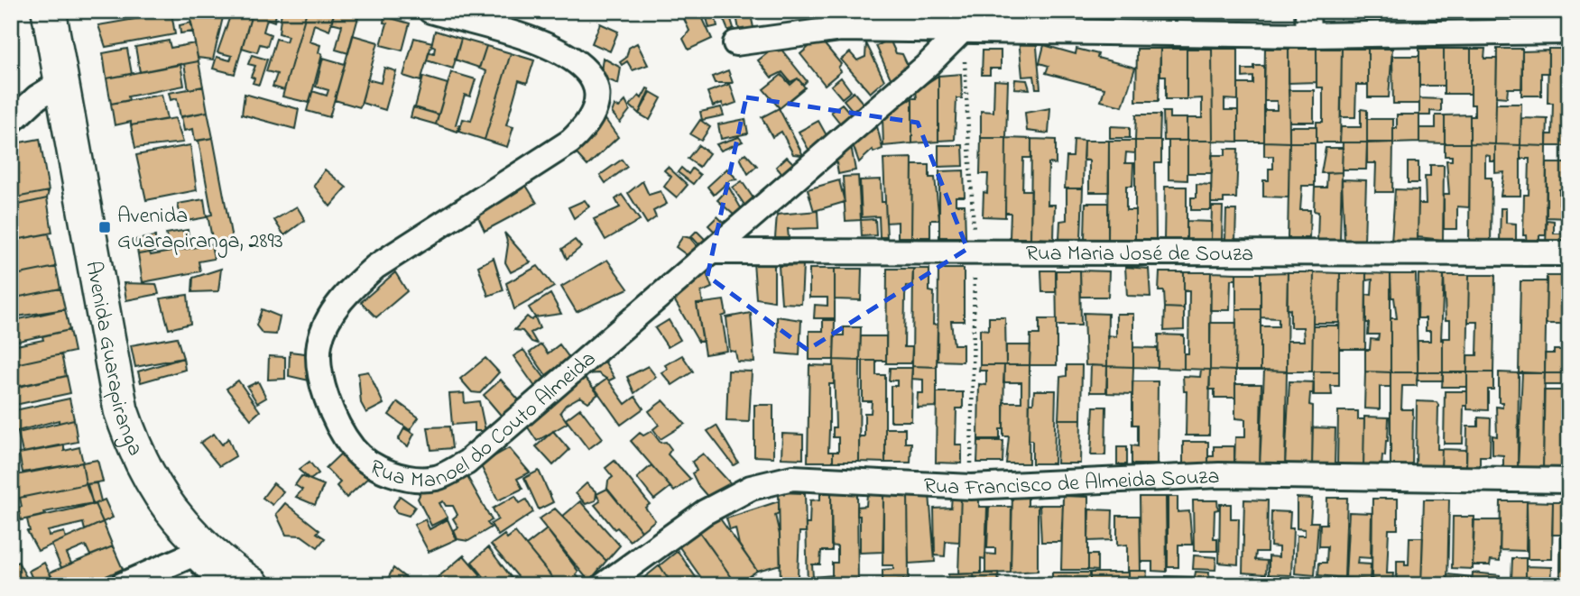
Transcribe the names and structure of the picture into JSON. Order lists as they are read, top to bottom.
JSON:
{
  "streets": {
    "main road": ["Avenida Guarapiranga"],
    "street": ["Rua Maria José de Souza", "Rua Manoel do Couto Almeida", "Rua Francisco de Almeida Souza"]
  },
  "crossings": [
    ["Rua Maria José de Souza", "Rua Manoel do Couto Almeida"]
  ],
  "places": {
    "transit": ["Avenida Guarapiranga, 2893"]
  }
}
